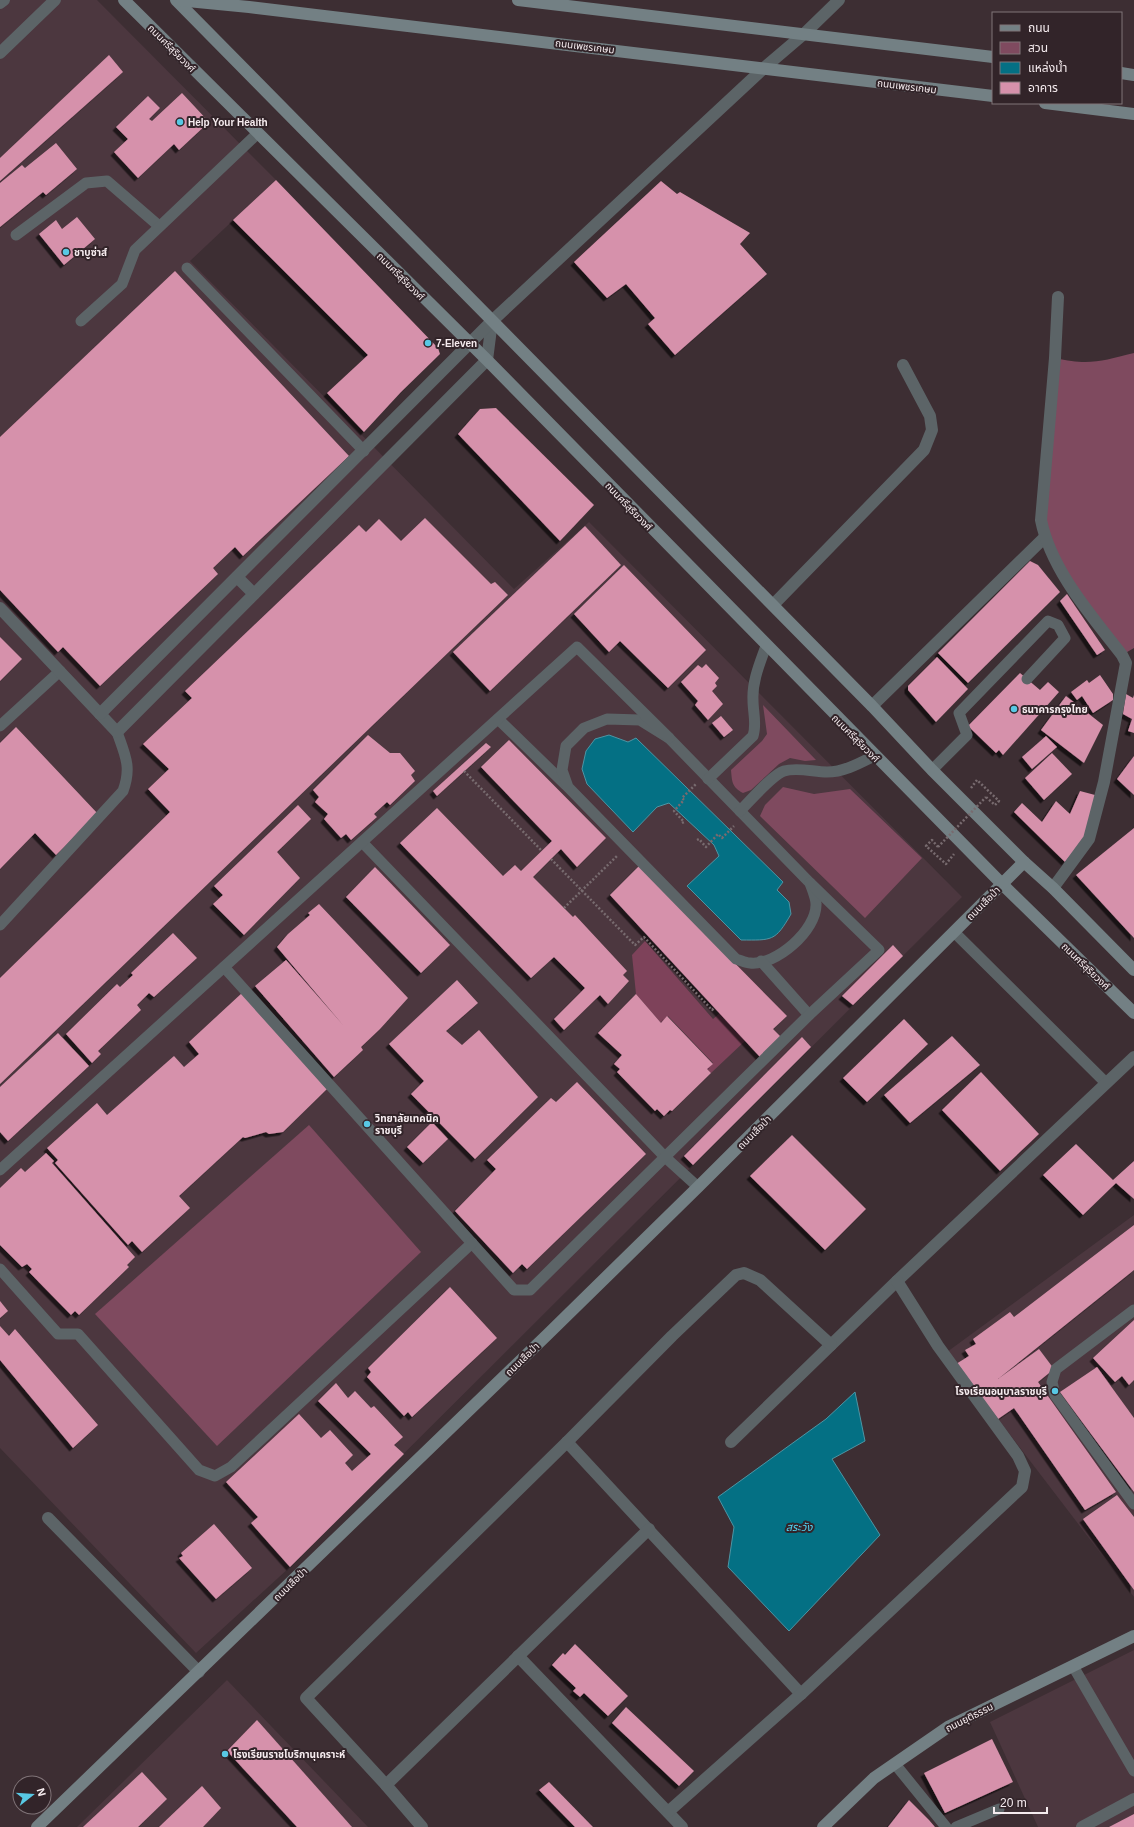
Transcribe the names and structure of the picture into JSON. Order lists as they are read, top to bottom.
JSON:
{
  "streets": {
    "main road": [
      "ถนนเพชรเกษม",
      "ถนนศรีสุริยวงศ์",
      "ถนนเสือป่า",
      "ถนนยุติธรรม"
    ]
  },
  "crossings": [
    ["ถนนศรีสุริยวงศ์", "ถนนเสือป่า"]
  ],
  "water": ["สระวัง"],
  "places": [
    "Help Your Health",
    "ชาบูซ่าส์",
    "7-Eleven",
    "ธนาคารกรุงไทย",
    "วิทยาลัยเทคนิค ราชบุรี",
    "โรงเรียนอนุบาลราชบุรี",
    "โรงเรียนราชโบริกานุเคราะห์"
  ],
  "legend": [
    "ถนน",
    "สวน",
    "แหล่งน้ำ",
    "อาคาร"
  ],
  "scale_bar": "20 m",
  "north": "right"
}
